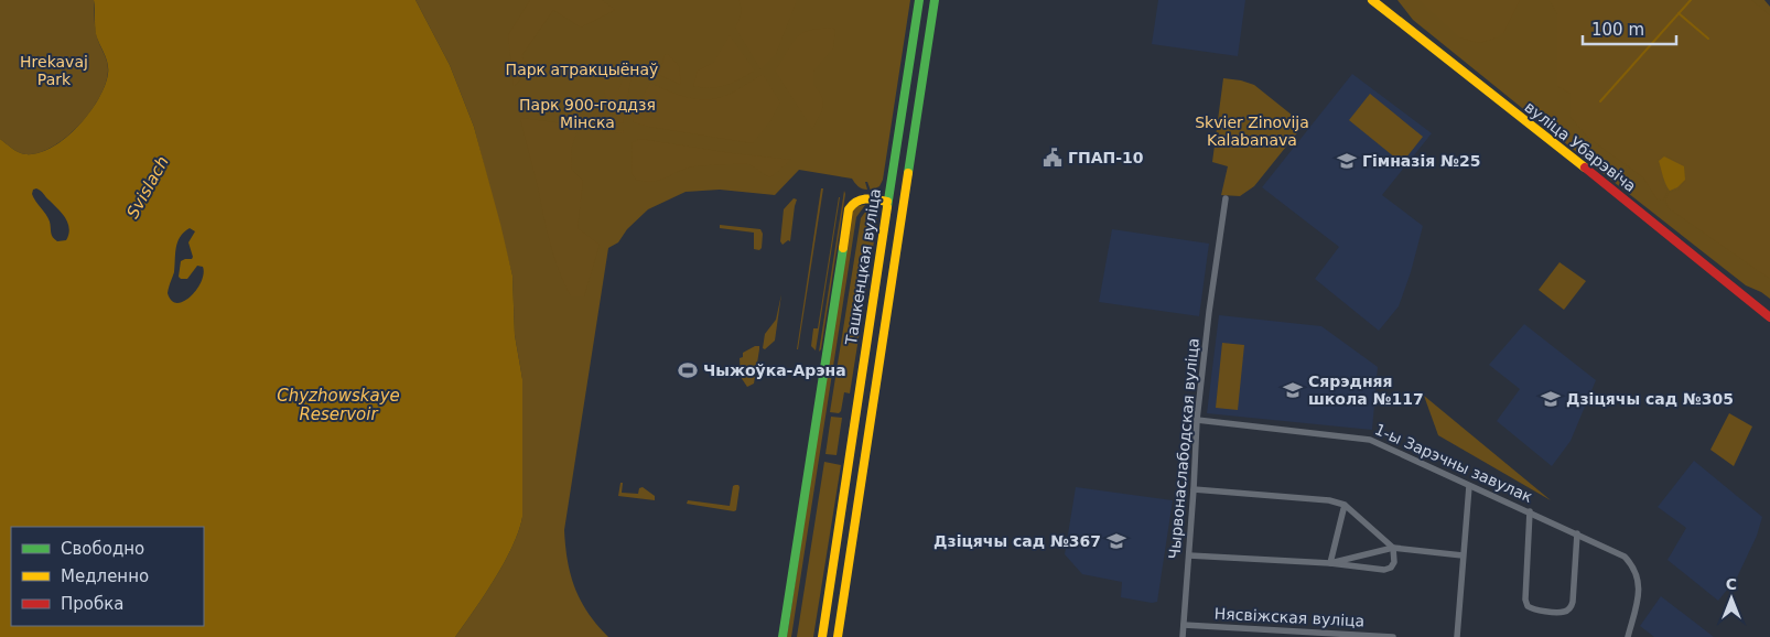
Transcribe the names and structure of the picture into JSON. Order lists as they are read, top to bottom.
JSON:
{
  "streets": {
    "main road": ["вуліца Убарэвіча", "Ташкенцкая вуліца"],
    "street": ["Чырвонаслабодская вуліца", "1-ы Зарэчны завулак", "Нясвіжская вуліца"]
  },
  "crossings": [
    ["Чырвонаслабодская вуліца", "1-ы Зарэчны завулак"],
    ["Чырвонаслабодская вуліца", "Нясвіжская вуліца"]
  ],
  "water": ["Svislach", "Chyzhowskaye Reservoir"],
  "parks": [
    "Hrekavaj Park",
    "Парк атракцыёнаў",
    "Парк 900-годдзя Мінска",
    "Skvier Zinovija Kalabanava"
  ],
  "places": {
    "public building": ["ГПАП-10"],
    "school or university": [
      "Гімназія №25",
      "Сярэдняя школа №117",
      "Дзіцячы сад №305",
      "Дзіцячы сад №367"
    ],
    "sports": ["Чыжоўка-Арэна"]
  },
  "legend": ["Свободно", "Медленно", "Пробка"],
  "scale_bar": "100 m",
  "north": "top"
}
